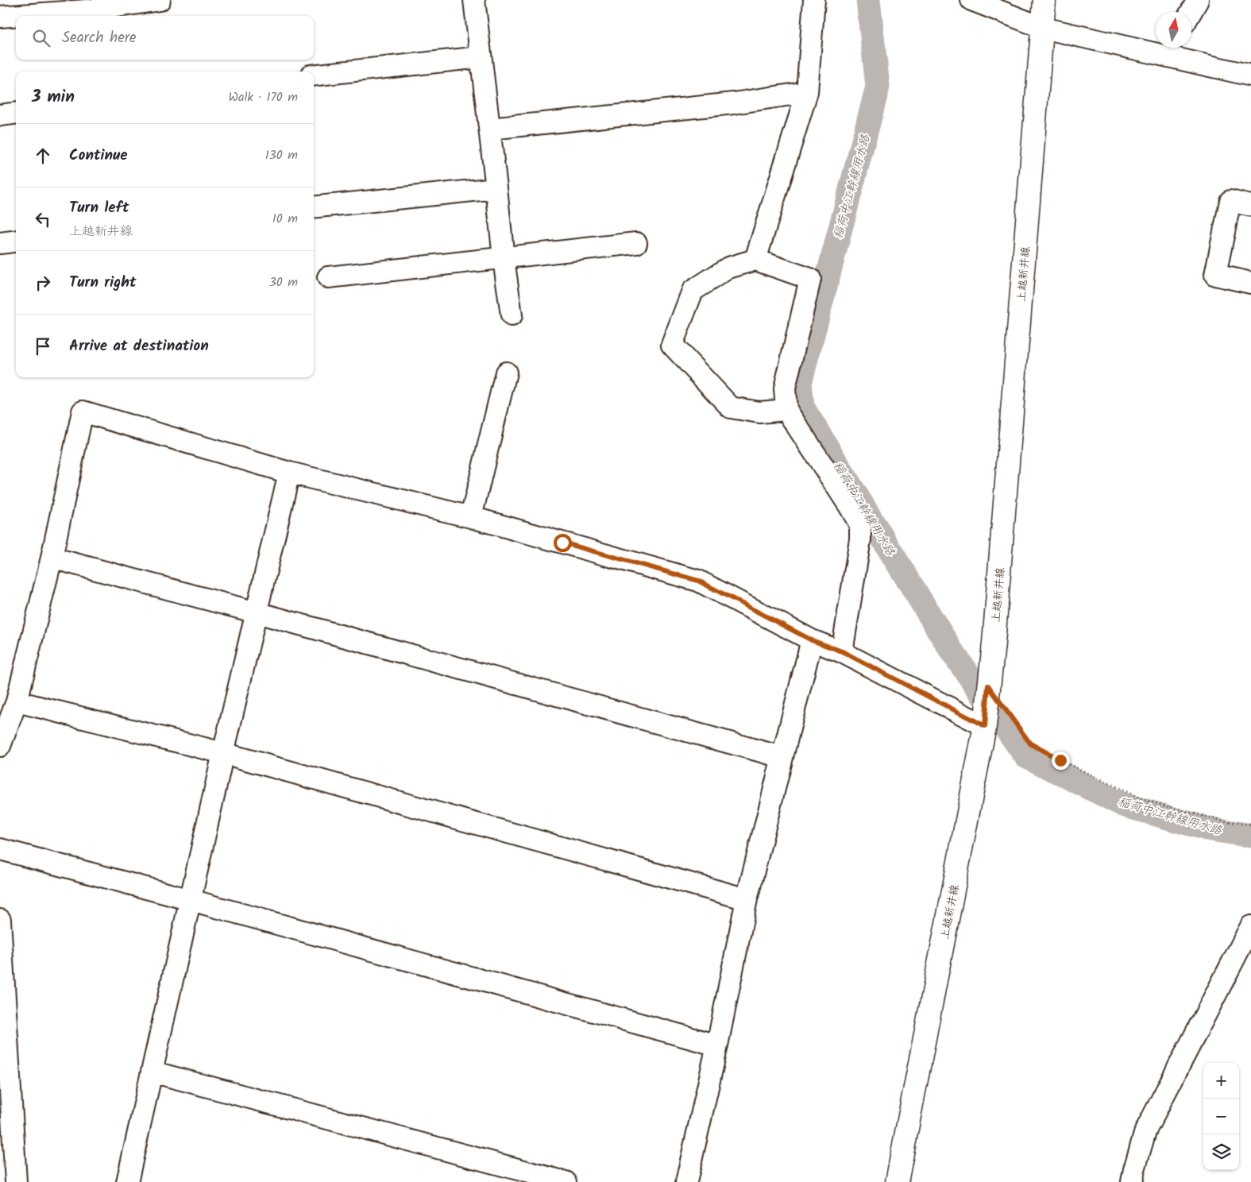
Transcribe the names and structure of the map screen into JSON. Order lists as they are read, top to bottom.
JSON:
{
  "streets": {
    "main road": ["上越新井線"]
  },
  "water": ["稲荷中江幹線用水路"],
  "north": "top",
  "page": {
    "search": "Search here",
    "heading": ["3 min", "Walk · 170 m"],
    "list": [
      ["Continue", "130 m"],
      ["Turn left", "上越新井線", "10 m"],
      ["Turn right", "30 m"],
      "Arrive at destination"
    ],
    "map_buttons": ["+", "−"]
  }
}
